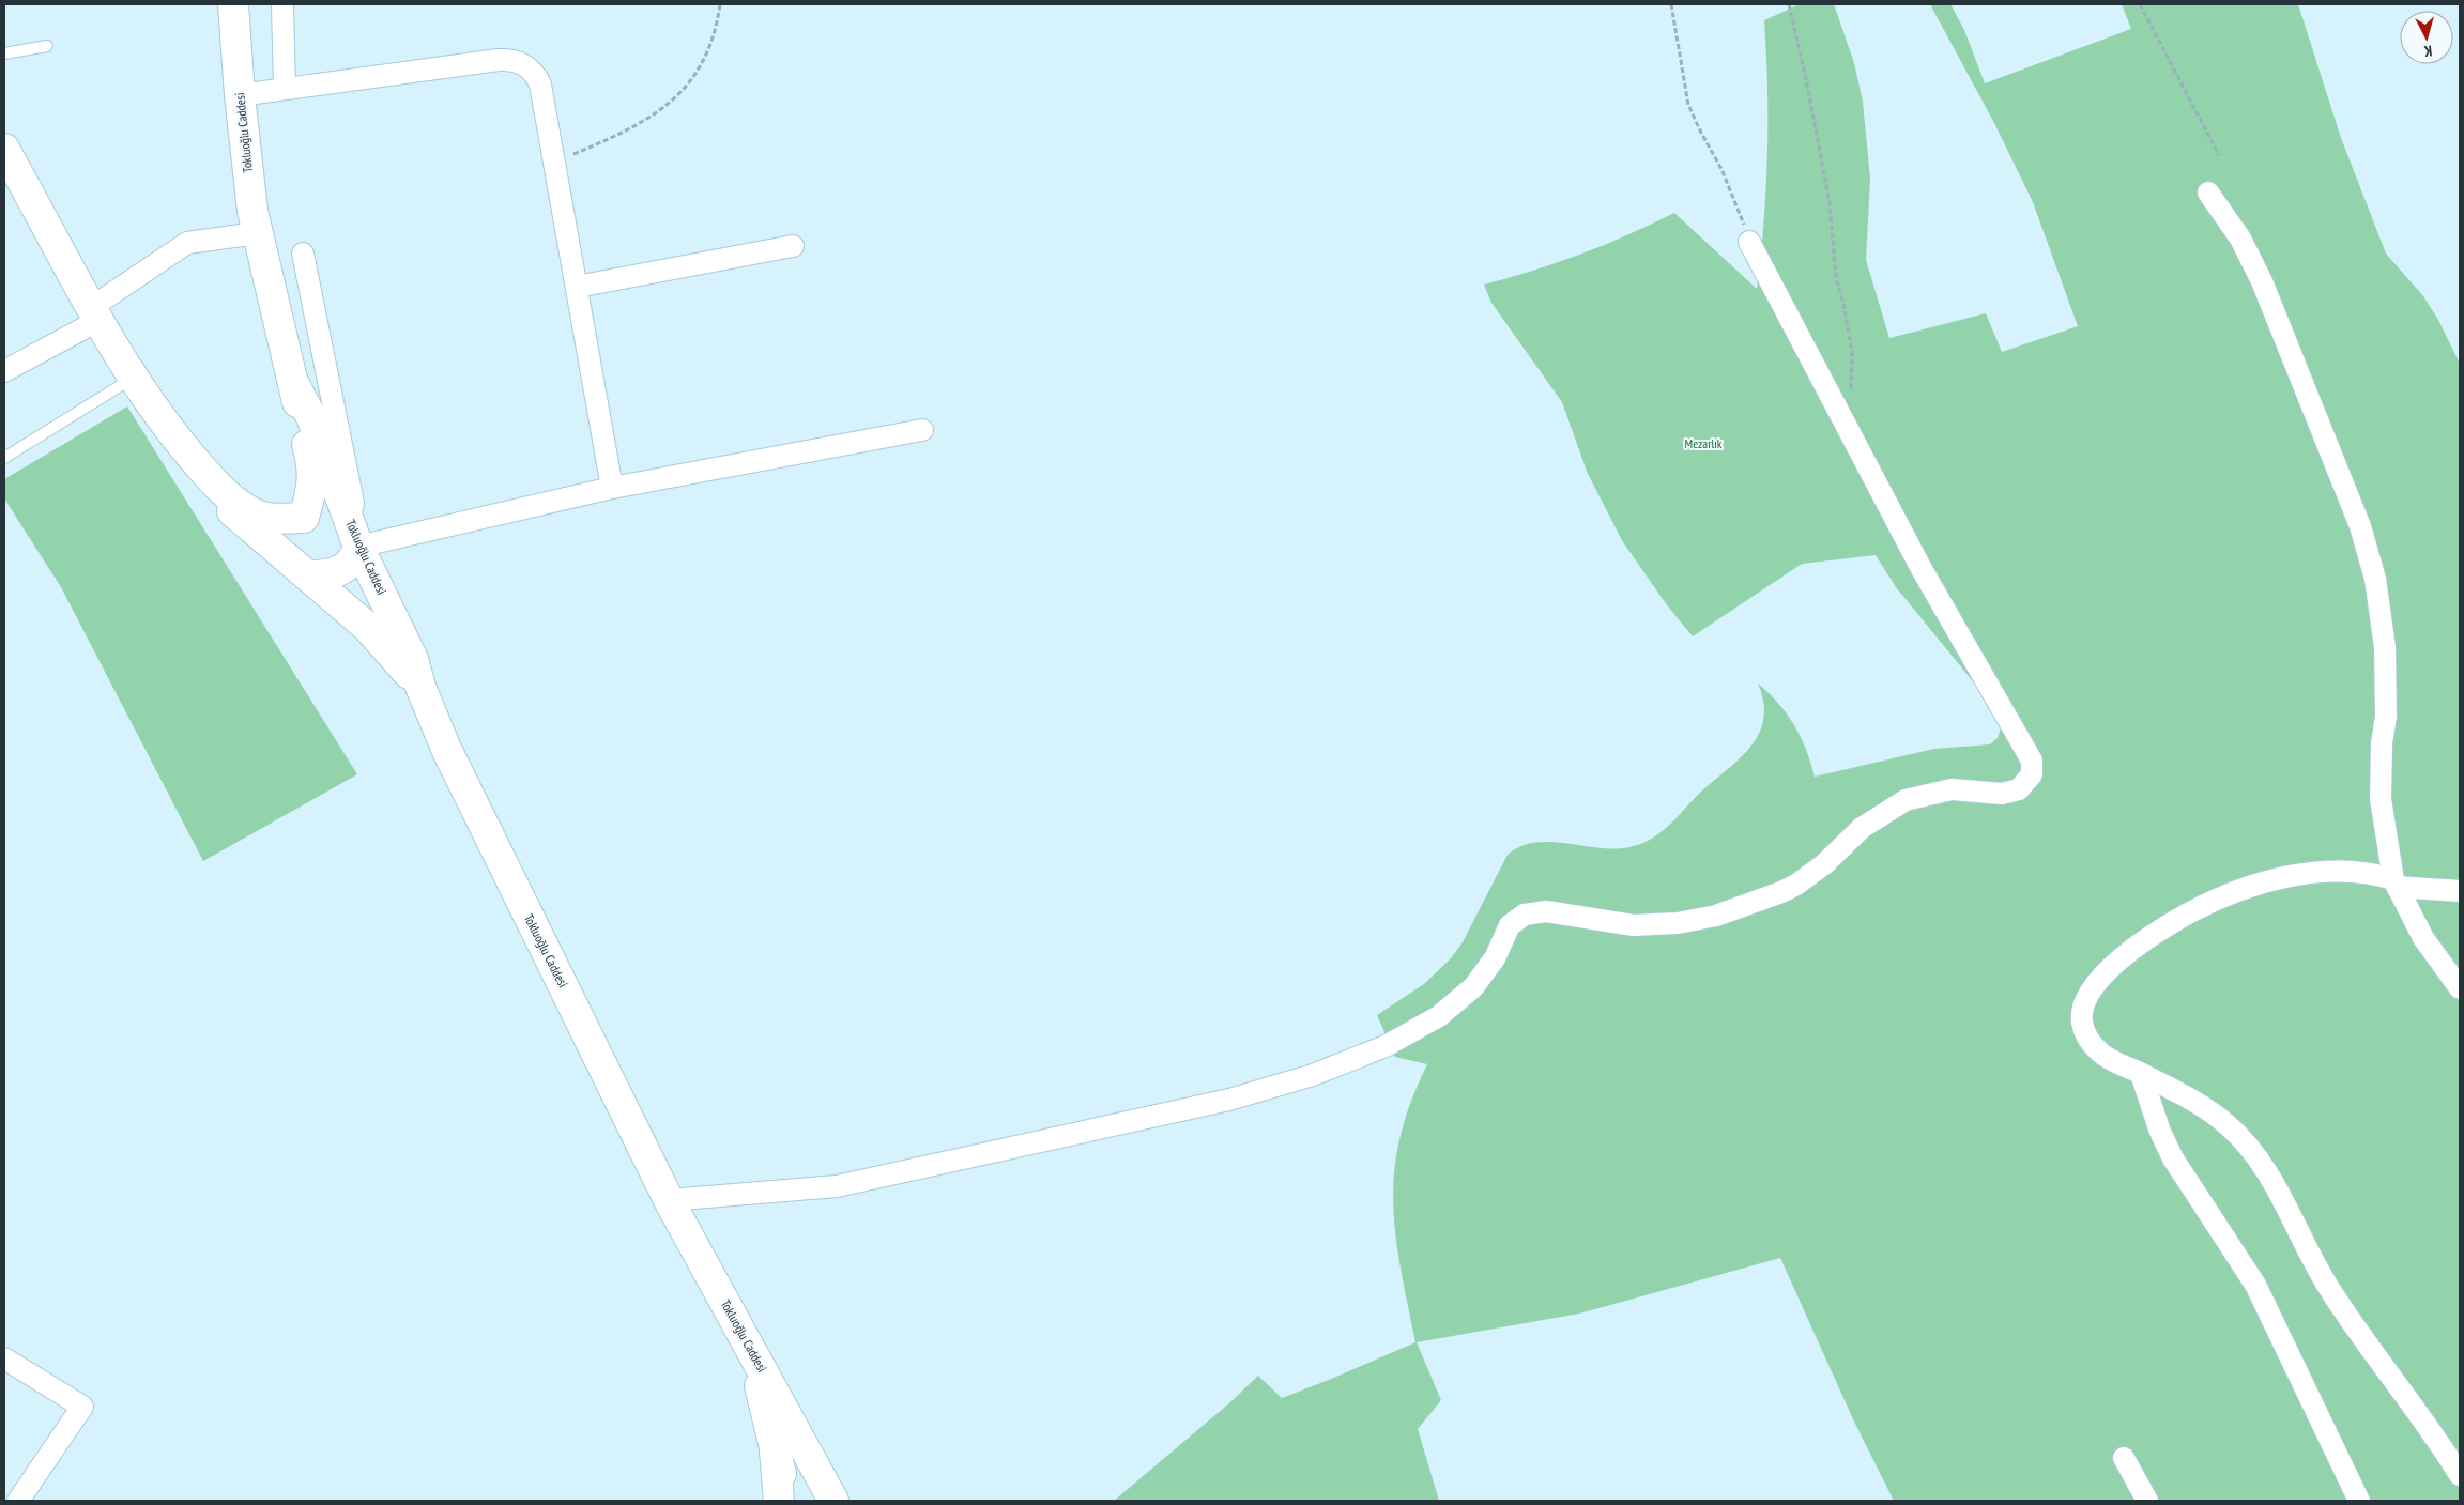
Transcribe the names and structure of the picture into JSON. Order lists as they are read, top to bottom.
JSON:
{
  "streets": {
    "main road": ["Tokluoğlu Caddesi"]
  },
  "parks": ["Mezarlık"],
  "north": "bottom"
}
